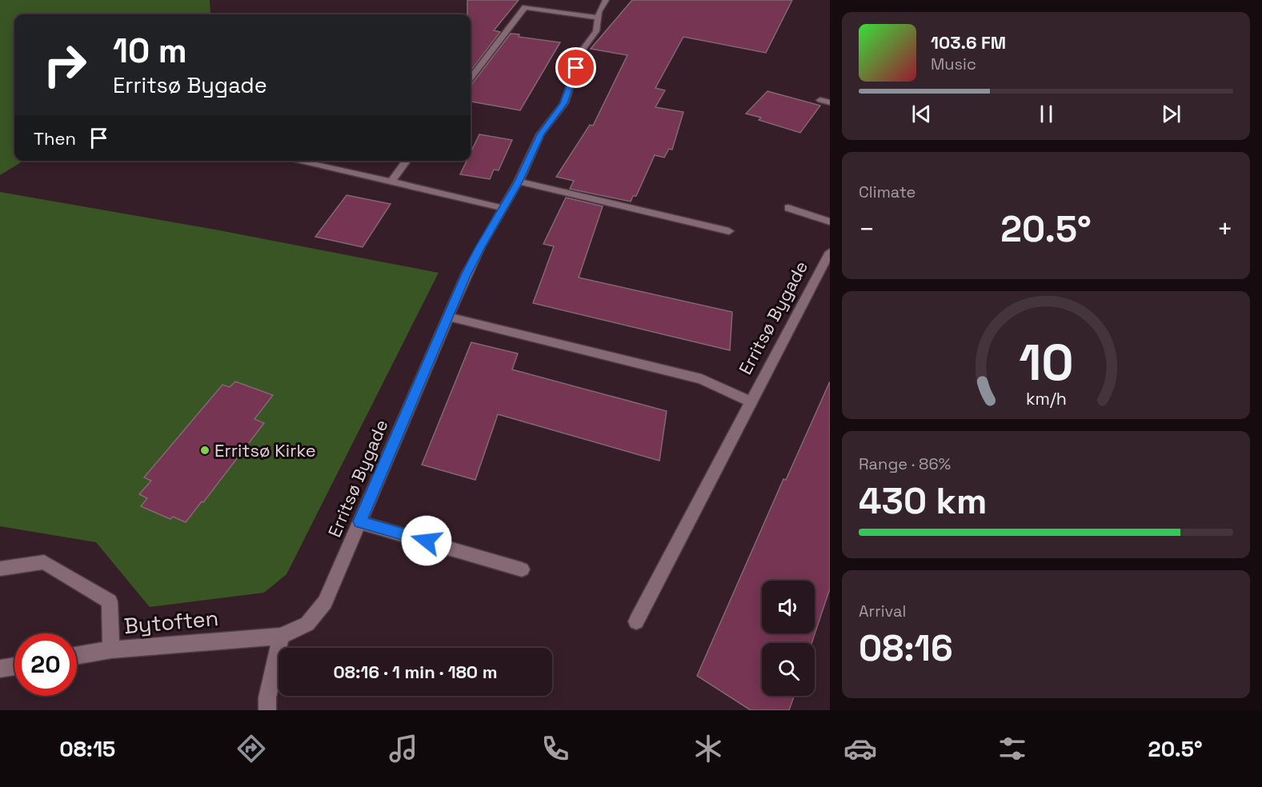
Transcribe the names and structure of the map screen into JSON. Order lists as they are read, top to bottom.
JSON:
{
  "streets": {
    "street": ["Erritsø Bygade", "Bytoften"]
  },
  "crossings": [
    ["Erritsø Bygade", "Bytoften"]
  ],
  "places": ["Erritsø Kirke"],
  "page": {
    "turn": ["10 m", "Erritsø Bygade"],
    "song": ["103.6 FM", "Music"],
    "then": "Then",
    "tile": [
      "Climate",
      ["Range · 86%", "430 km"],
      ["Arrival", "08:16"]
    ],
    "heat": ["−", "20.5°", "+"],
    "limit": "20",
    "trip": "08:16 · 1 min · 180 m",
    "tabs": ["08:15", "20.5°"],
    "gauge": ["10", "km/h"]
  }
}
